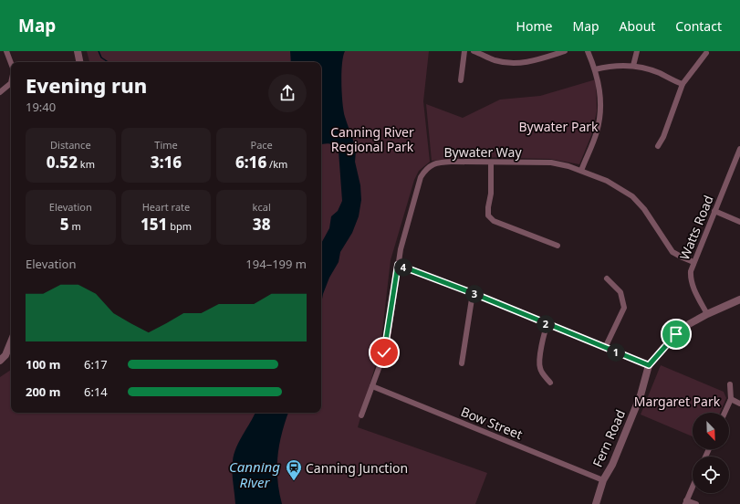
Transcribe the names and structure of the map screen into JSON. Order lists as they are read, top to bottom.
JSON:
{
  "streets": {
    "street": [
      "Bywater Way",
      "Watts Road",
      "Bow Street",
      "Fern Road"
    ]
  },
  "crossings": [
    ["Bywater Way", "Watts Road"],
    ["Bywater Way", "Bow Street"],
    ["Watts Road", "Fern Road"],
    ["Bow Street", "Fern Road"]
  ],
  "water": ["Canning River"],
  "parks": ["Bywater Park", "Canning River Regional Park", "Margaret Park"],
  "places": {
    "station": ["Canning Junction"]
  },
  "north": "bottom right",
  "page": {
    "header": "Map",
    "nav": [
      "Home",
      "Map",
      "About",
      "Contact"
    ],
    "heading": ["Evening run", "19:40"],
    "stats": [
      ["Distance", "0.52 km"],
      ["Time", "3:16"],
      ["Pace", "6:16 /km"],
      ["Elevation", "5 m"],
      ["Heart rate", "151 bpm"],
      ["kcal", "38"]
    ],
    "chart": ["Elevation", "194–199 m"],
    "pins": [
      "4",
      "3",
      "2",
      "1"
    ],
    "list": [
      {
        "name": "100 m",
        "note": "6:17"
      },
      {
        "name": "200 m",
        "note": "6:14"
      }
    ]
  }
}
